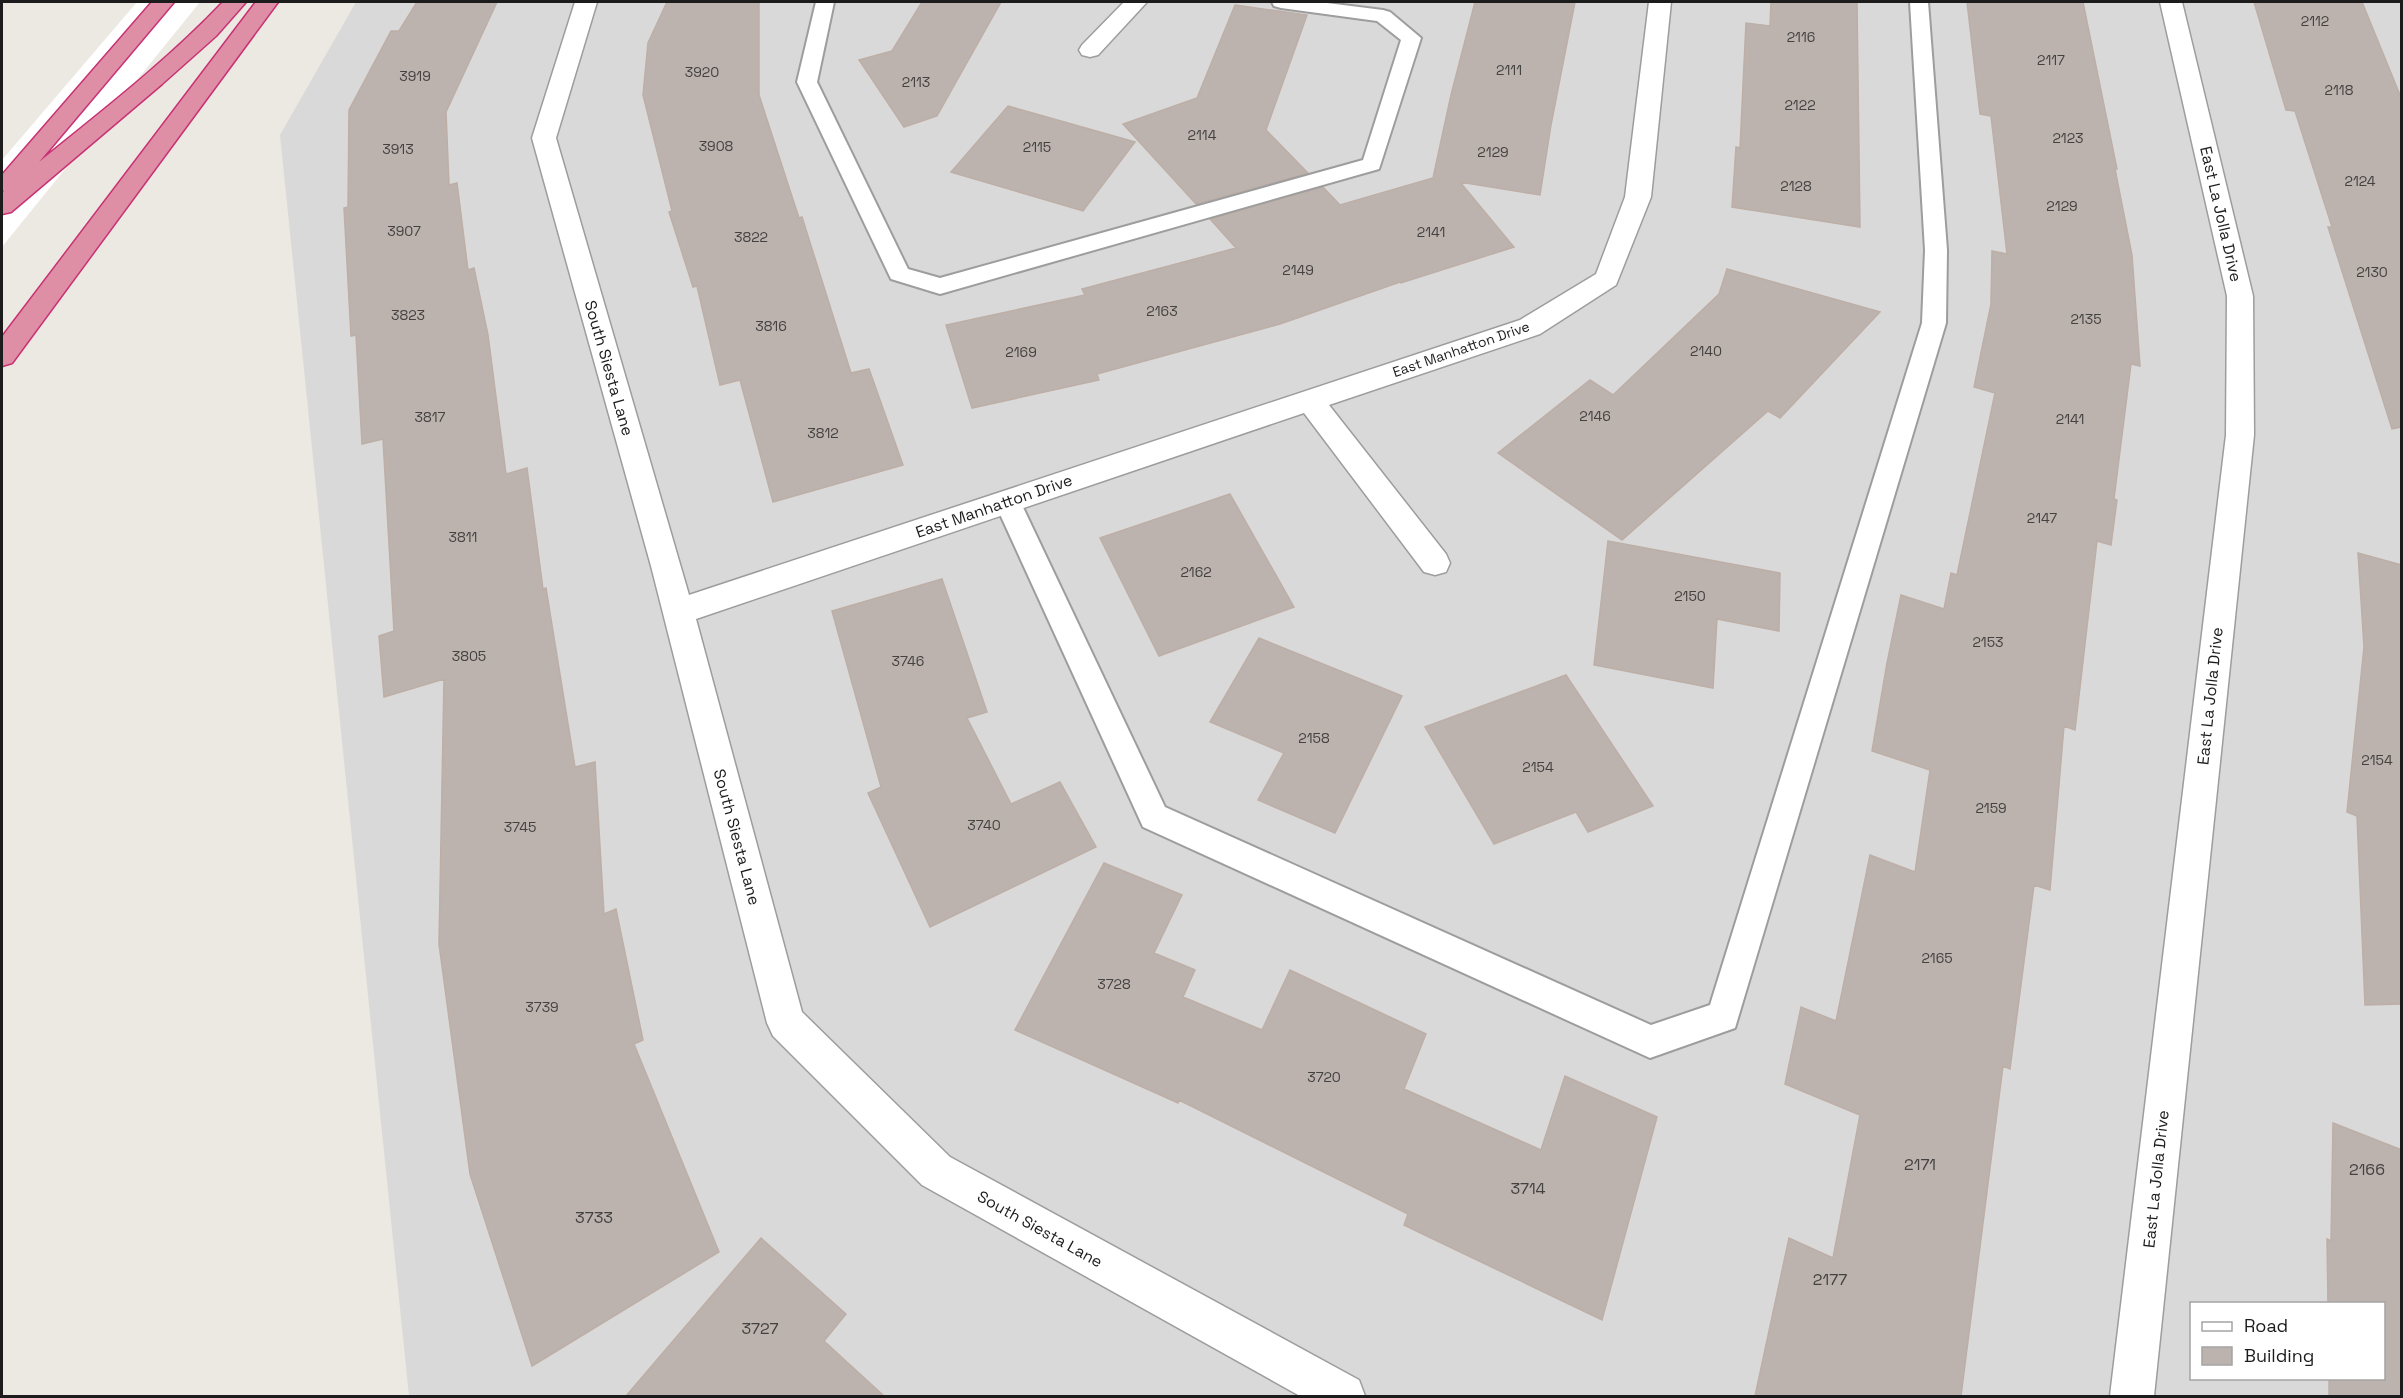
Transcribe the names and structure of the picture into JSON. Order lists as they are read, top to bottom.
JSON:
{
  "streets": {
    "street": ["East La Jolla Drive", "East Manhatton Drive", "South Siesta Lane"]
  },
  "crossings": [
    ["East Manhatton Drive", "South Siesta Lane"]
  ],
  "house_numbers": [
    "2112",
    "2116",
    "2117",
    "2111",
    "3920",
    "3919",
    "2113",
    "2118",
    "2122",
    "2114",
    "2123",
    "3908",
    "2115",
    "3913",
    "2129",
    "2124",
    "2128",
    "2129",
    "3907",
    "2141",
    "3822",
    "2149",
    "2130",
    "2163",
    "3823",
    "2135",
    "3816",
    "2140",
    "2169",
    "2146",
    "3817",
    "2141",
    "3812",
    "2147",
    "3811",
    "2162",
    "2150",
    "2153",
    "3805",
    "3746",
    "2158",
    "2154",
    "2154",
    "2159",
    "3740",
    "3745",
    "2165",
    "3728",
    "3739",
    "3720",
    "2171",
    "2166",
    "3714",
    "3733",
    "2177",
    "3727"
  ],
  "legend": ["Road", "Building"]
}
